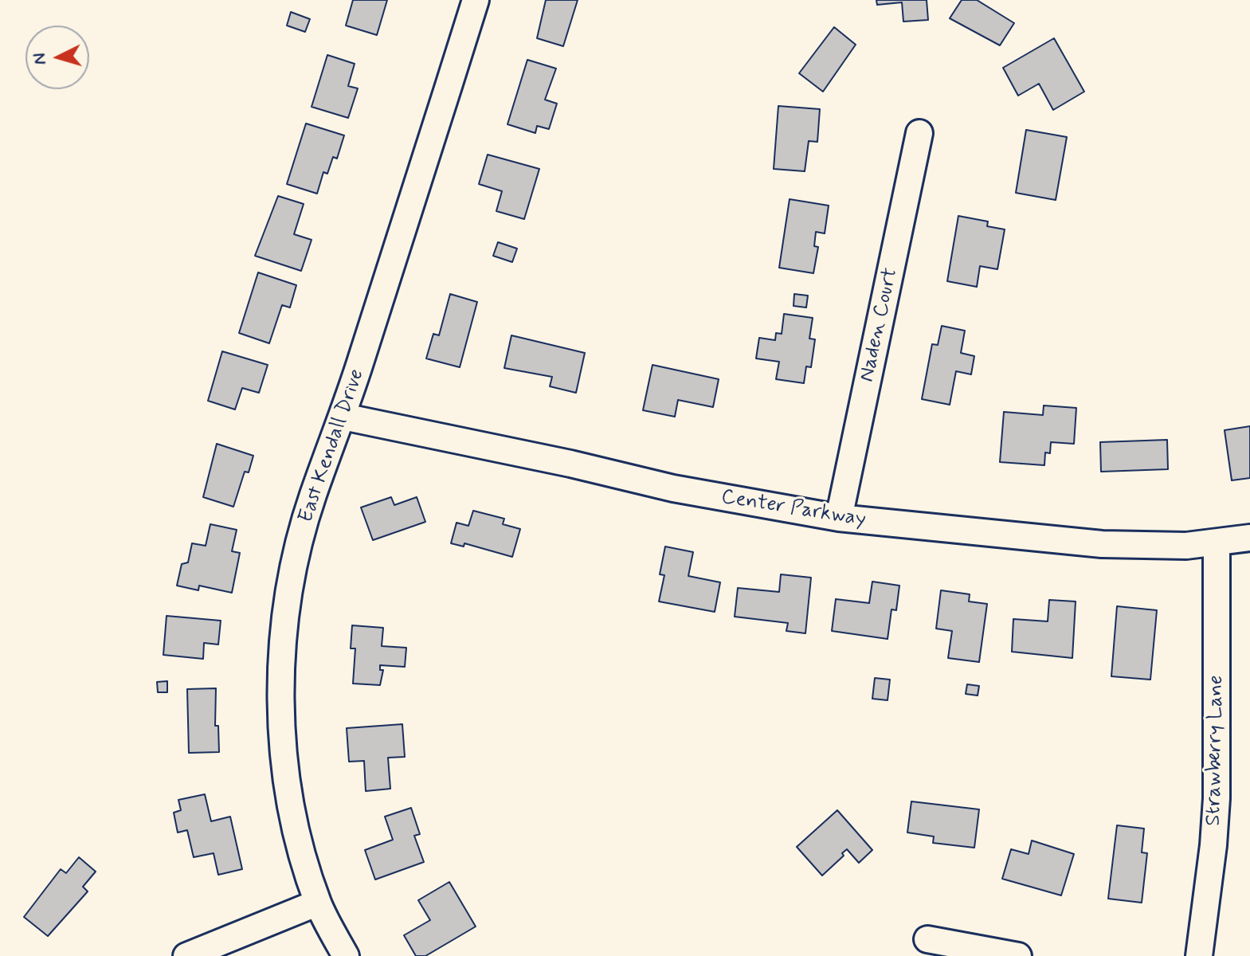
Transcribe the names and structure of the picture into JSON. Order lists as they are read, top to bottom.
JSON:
{
  "streets": {
    "street": [
      "Naden Court",
      "East Kendall Drive",
      "Center Parkway",
      "Strawberry Lane"
    ]
  },
  "crossings": [
    ["Naden Court", "Center Parkway"],
    ["East Kendall Drive", "Center Parkway"],
    ["Center Parkway", "Strawberry Lane"]
  ],
  "north": "left"
}
